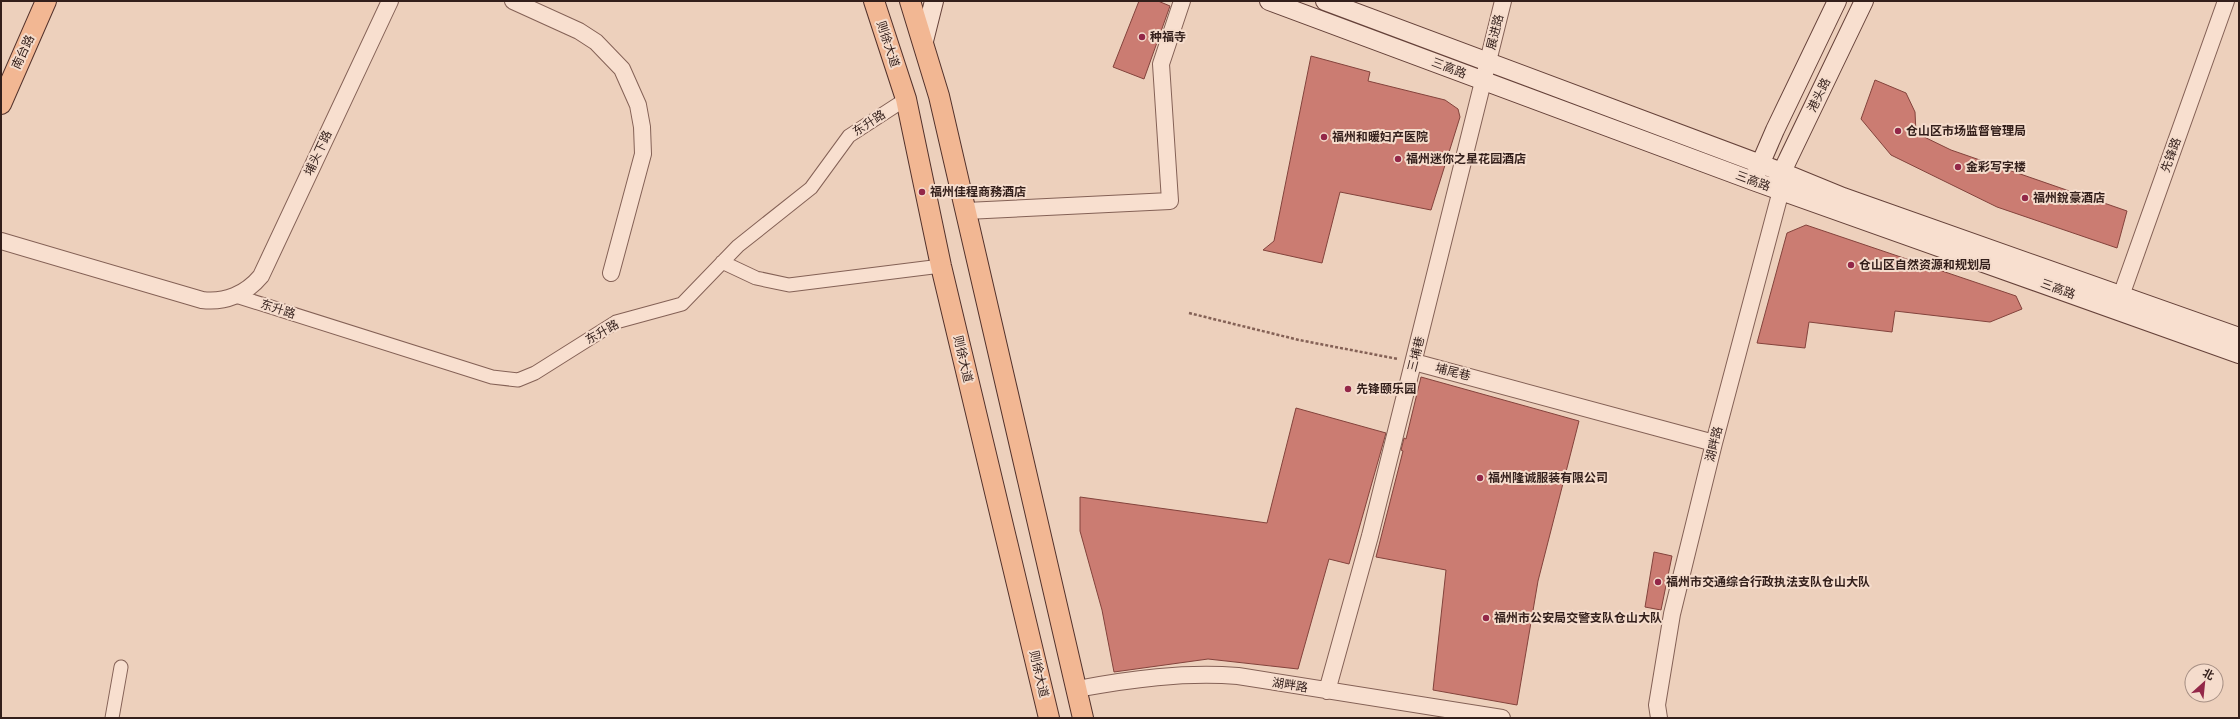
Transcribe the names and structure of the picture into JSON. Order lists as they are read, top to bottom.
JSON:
{
  "streets": {
    "main road": [
      "则徐大道",
      "南台路",
      "三高路",
      "港头路"
    ],
    "street": [
      "展进路",
      "东升路",
      "埔头下路",
      "先锋路",
      "三埔巷",
      "埔尾巷",
      "湖畔路"
    ]
  },
  "crossings": [
    ["展进路", "三高路"],
    ["展进路", "三埔巷"],
    ["则徐大道", "东升路"],
    ["三高路", "港头路"],
    ["三高路", "先锋路"],
    ["三高路", "三埔巷"],
    ["三高路", "湖畔路"],
    ["港头路", "湖畔路"],
    ["东升路", "埔头下路"],
    ["三埔巷", "埔尾巷"],
    ["三埔巷", "湖畔路"],
    ["埔尾巷", "湖畔路"]
  ],
  "places": [
    "种福寺",
    "仓山区市场监督管理局",
    "福州和暖妇产医院",
    "福州迷你之星花园酒店",
    "金彩写字楼",
    "福州佳程商務酒店",
    "福州銳豪酒店",
    "仓山区自然资源和规划局",
    "先锋颐乐园",
    "福州隆诚服装有限公司",
    "福州市交通综合行政执法支队仓山大队",
    "福州市公安局交警支队仓山大队"
  ],
  "north": "top right"
}
